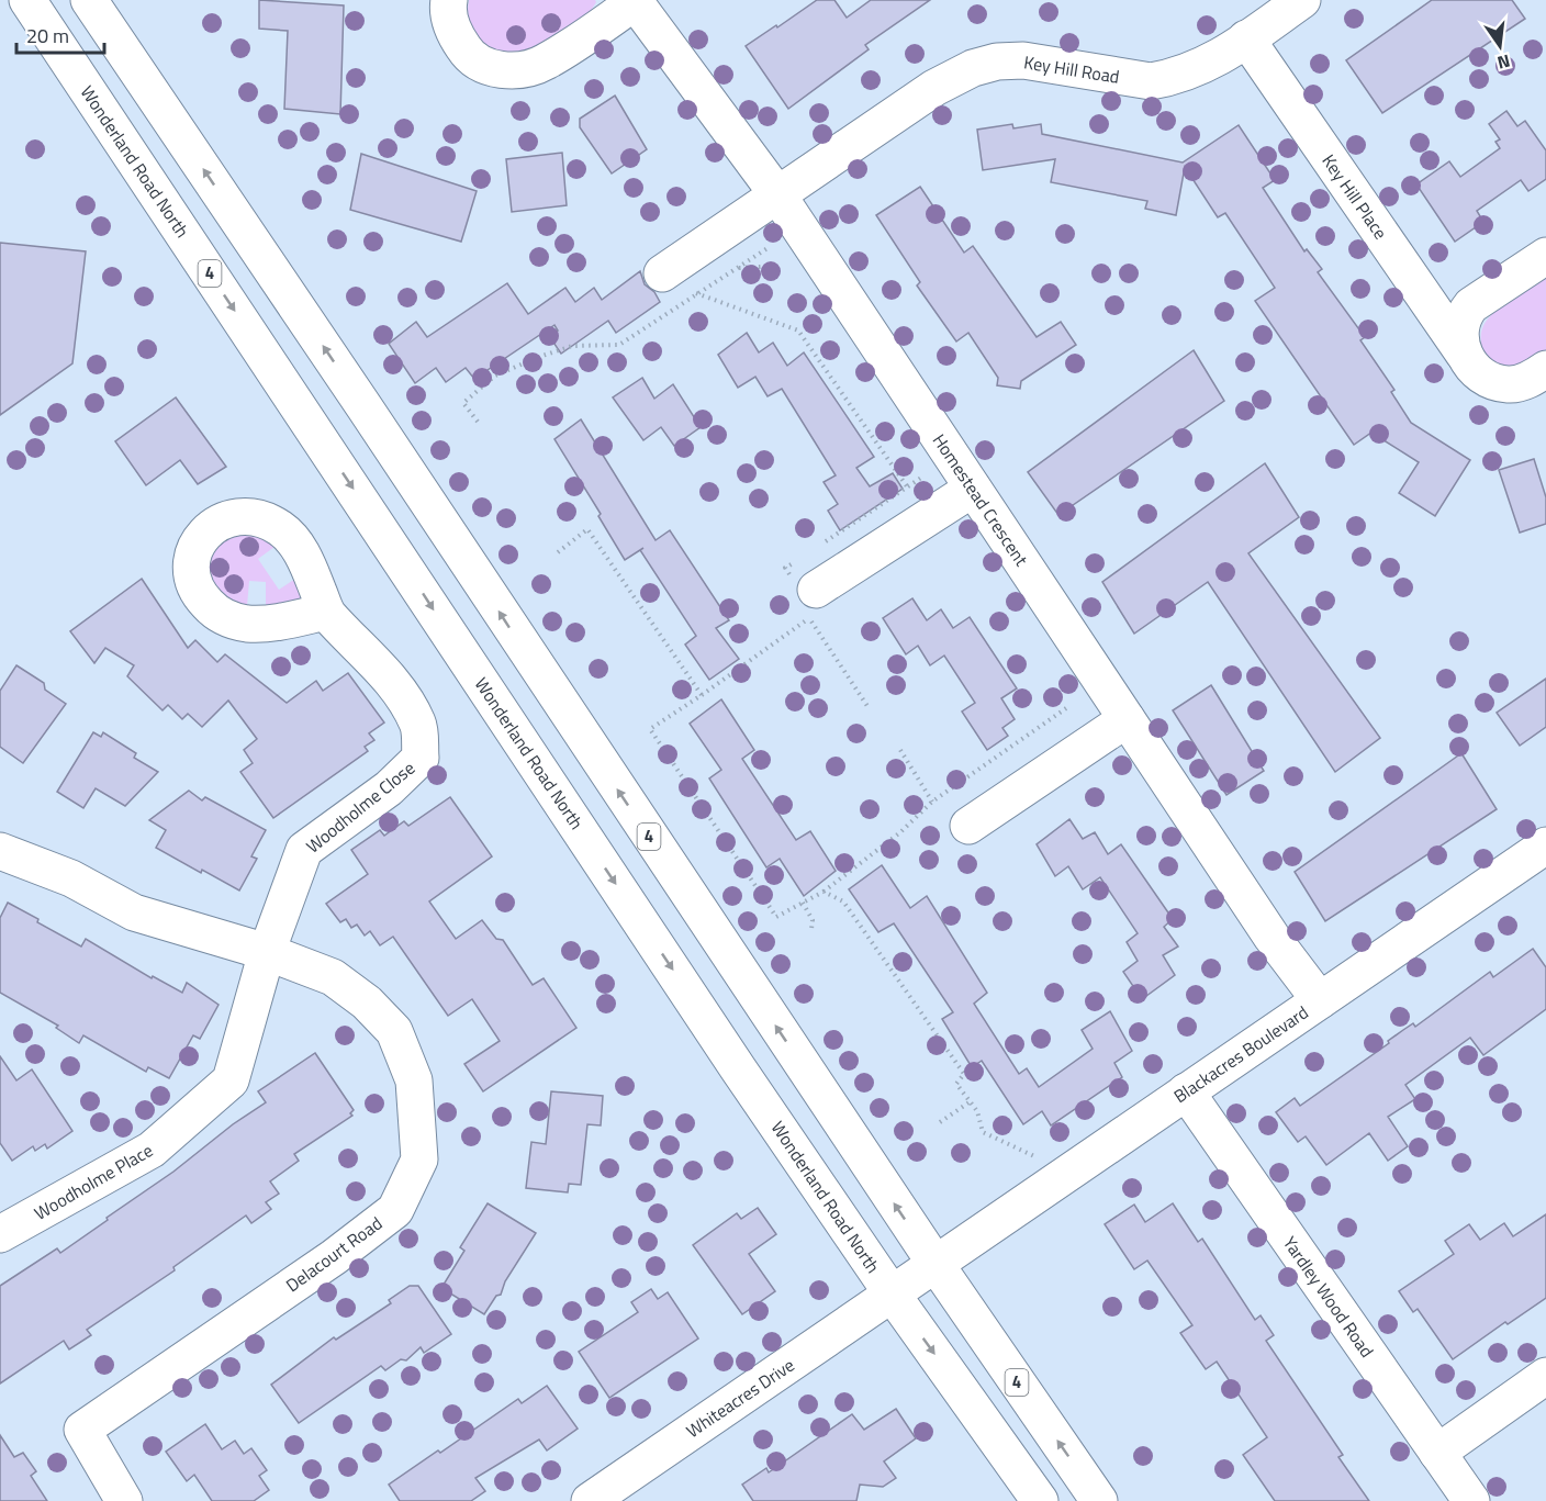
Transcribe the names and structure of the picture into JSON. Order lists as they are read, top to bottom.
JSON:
{
  "streets": {
    "street": [
      "Key Hill Road",
      "Wonderland Road North",
      "Key Hill Place",
      "4",
      "Homestead Crescent",
      "Woodholme Close",
      "Blackacres Boulevard",
      "Woodholme Place",
      "Delacourt Road",
      "Yardley Wood Road",
      "Whiteacres Drive"
    ]
  },
  "crossings": [
    ["Key Hill Road", "Key Hill Place"],
    ["Key Hill Road", "Homestead Crescent"],
    ["Wonderland Road North", "Blackacres Boulevard"],
    ["Wonderland Road North", "Whiteacres Drive"],
    ["4", "Blackacres Boulevard"],
    ["Homestead Crescent", "Blackacres Boulevard"],
    ["Woodholme Close", "Woodholme Place"],
    ["Woodholme Close", "Delacourt Road"],
    ["Blackacres Boulevard", "Yardley Wood Road"],
    ["Blackacres Boulevard", "Whiteacres Drive"],
    ["Woodholme Place", "Delacourt Road"]
  ],
  "scale_bar": "20 m",
  "north": "bottom"
}
